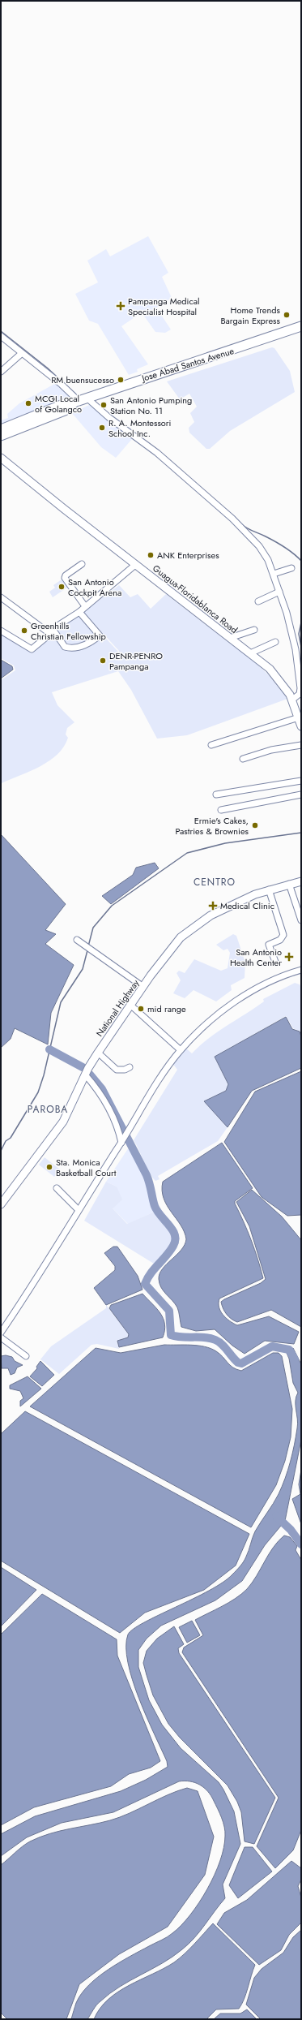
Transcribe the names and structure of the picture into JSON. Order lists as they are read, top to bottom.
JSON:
{
  "streets": {
    "highway": ["Jose Abad Santos Avenue"],
    "main road": ["Guagua-Floridablanca Road", "National Highway"]
  },
  "districts": ["CENTRO", "PAROBA"],
  "places": {
    "health": ["Pampanga Medical Specialist Hospital", "Medical Clinic", "San Antonio Health Center"],
    "other": [
      "Home Trends Bargain Express",
      "RM buensucesso",
      "MCGI Local of Golangco",
      "San Antonio Pumping Station No. 11",
      "R. A. Montessori School Inc.",
      "ANK Enterprises",
      "San Antonio Cockpit Arena",
      "Greenhills Christian Fellowship",
      "DENR-PENRO Pampanga",
      "Ermie's Cakes, Pastries & Brownies",
      "mid range",
      "Sta. Monica Basketball Court"
    ]
  }
}
